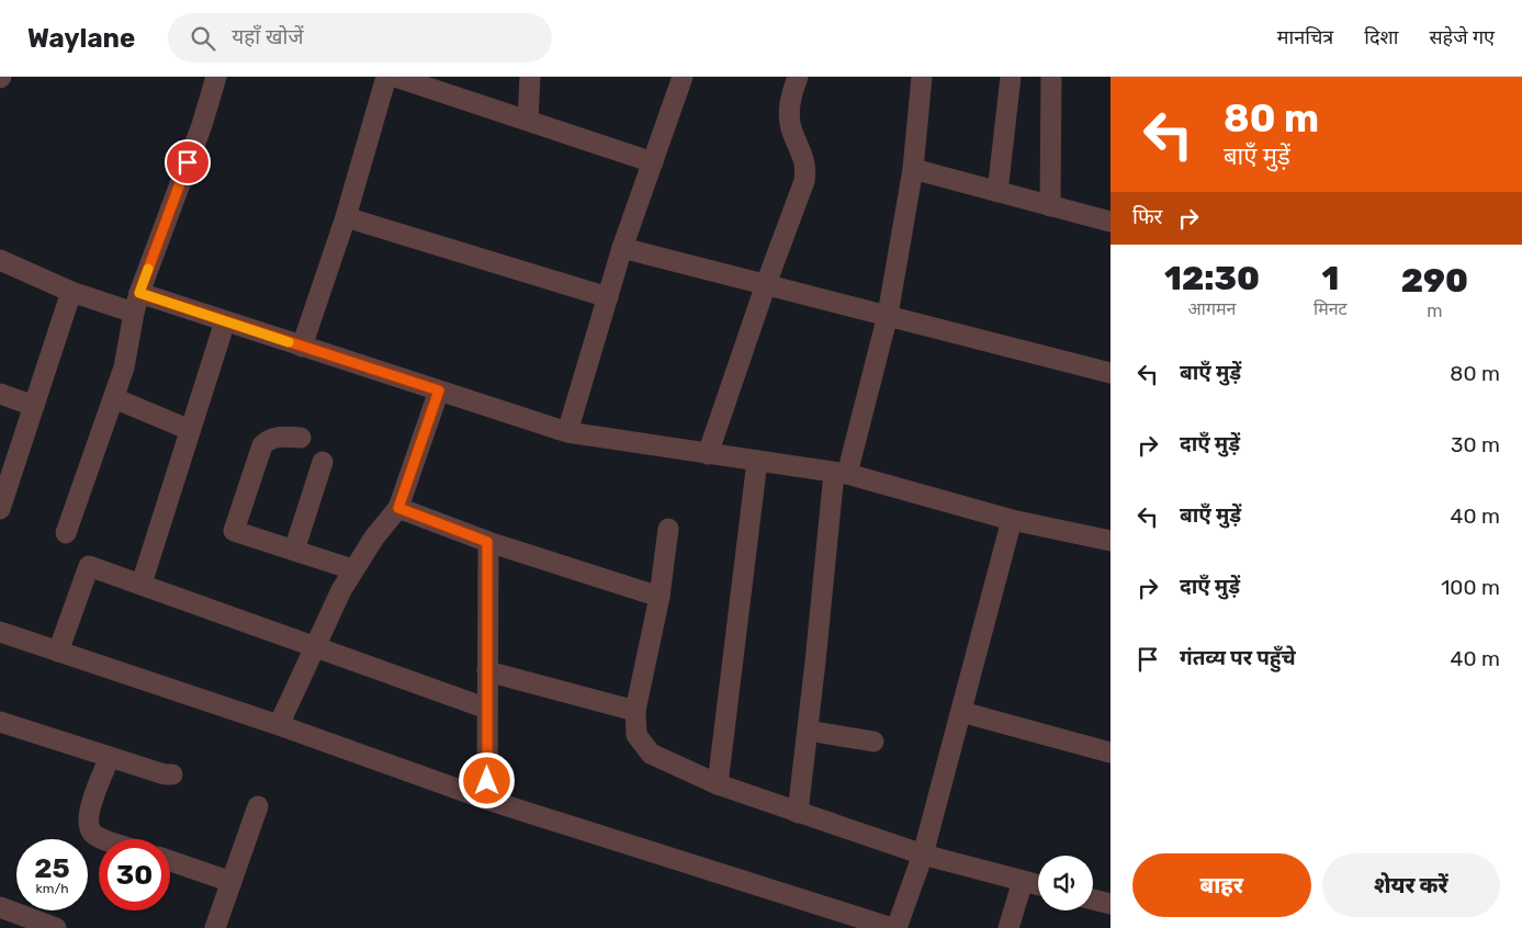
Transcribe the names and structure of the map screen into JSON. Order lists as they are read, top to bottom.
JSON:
{
  "page": {
    "header": "Waylane",
    "search": "यहाँ खोजें",
    "nav": ["मानचित्र", "दिशा", "सहेजे गए"],
    "turn": ["80 m", "बाएँ मुड़ें"],
    "then": "फिर",
    "eta": [
      "12:30",
      "आगमन",
      "1",
      "मिनट",
      "290",
      "m"
    ],
    "list": [
      {
        "name": "बाएँ मुड़ें",
        "value": "80 m"
      },
      {
        "name": "दाएँ मुड़ें",
        "value": "30 m"
      },
      {
        "name": "बाएँ मुड़ें",
        "value": "40 m"
      },
      {
        "name": "दाएँ मुड़ें",
        "value": "100 m"
      },
      {
        "name": "गंतव्य पर पहुँचे",
        "value": "40 m"
      }
    ],
    "speed": "25 km/h",
    "limit": "30",
    "buttons": ["बाहर", "शेयर करें"]
  }
}
